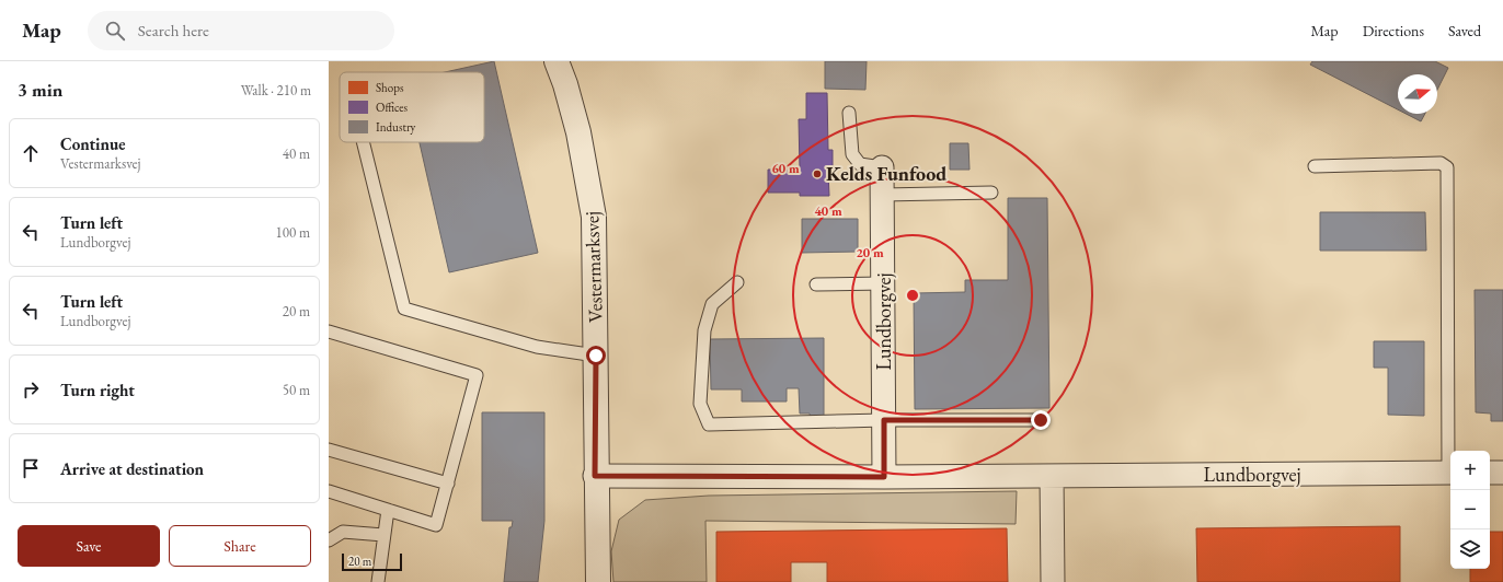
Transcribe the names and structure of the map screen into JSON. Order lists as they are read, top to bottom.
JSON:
{
  "streets": {
    "street": ["Vestermarksvej", "Lundborgvej"]
  },
  "crossings": [
    ["Vestermarksvej", "Lundborgvej"]
  ],
  "places": ["Kelds Funfood"],
  "legend": ["Shops", "Offices", "Industry"],
  "scale_bar": "20 m",
  "north": "right",
  "page": {
    "header": "Map",
    "search": "Search here",
    "nav": ["Map", "Directions", "Saved"],
    "heading": ["3 min", "Walk · 210 m"],
    "list": [
      ["Continue", "Vestermarksvej", "40 m"],
      ["Turn left", "Lundborgvej", "100 m"],
      ["Turn left", "Lundborgvej", "20 m"],
      ["Turn right", "50 m"],
      "Arrive at destination"
    ],
    "map_buttons": ["+", "−"],
    "buttons": ["Save", "Share"],
    "scale": "20 m"
  },
  "rings": ["60 m", "40 m", "20 m"]
}
